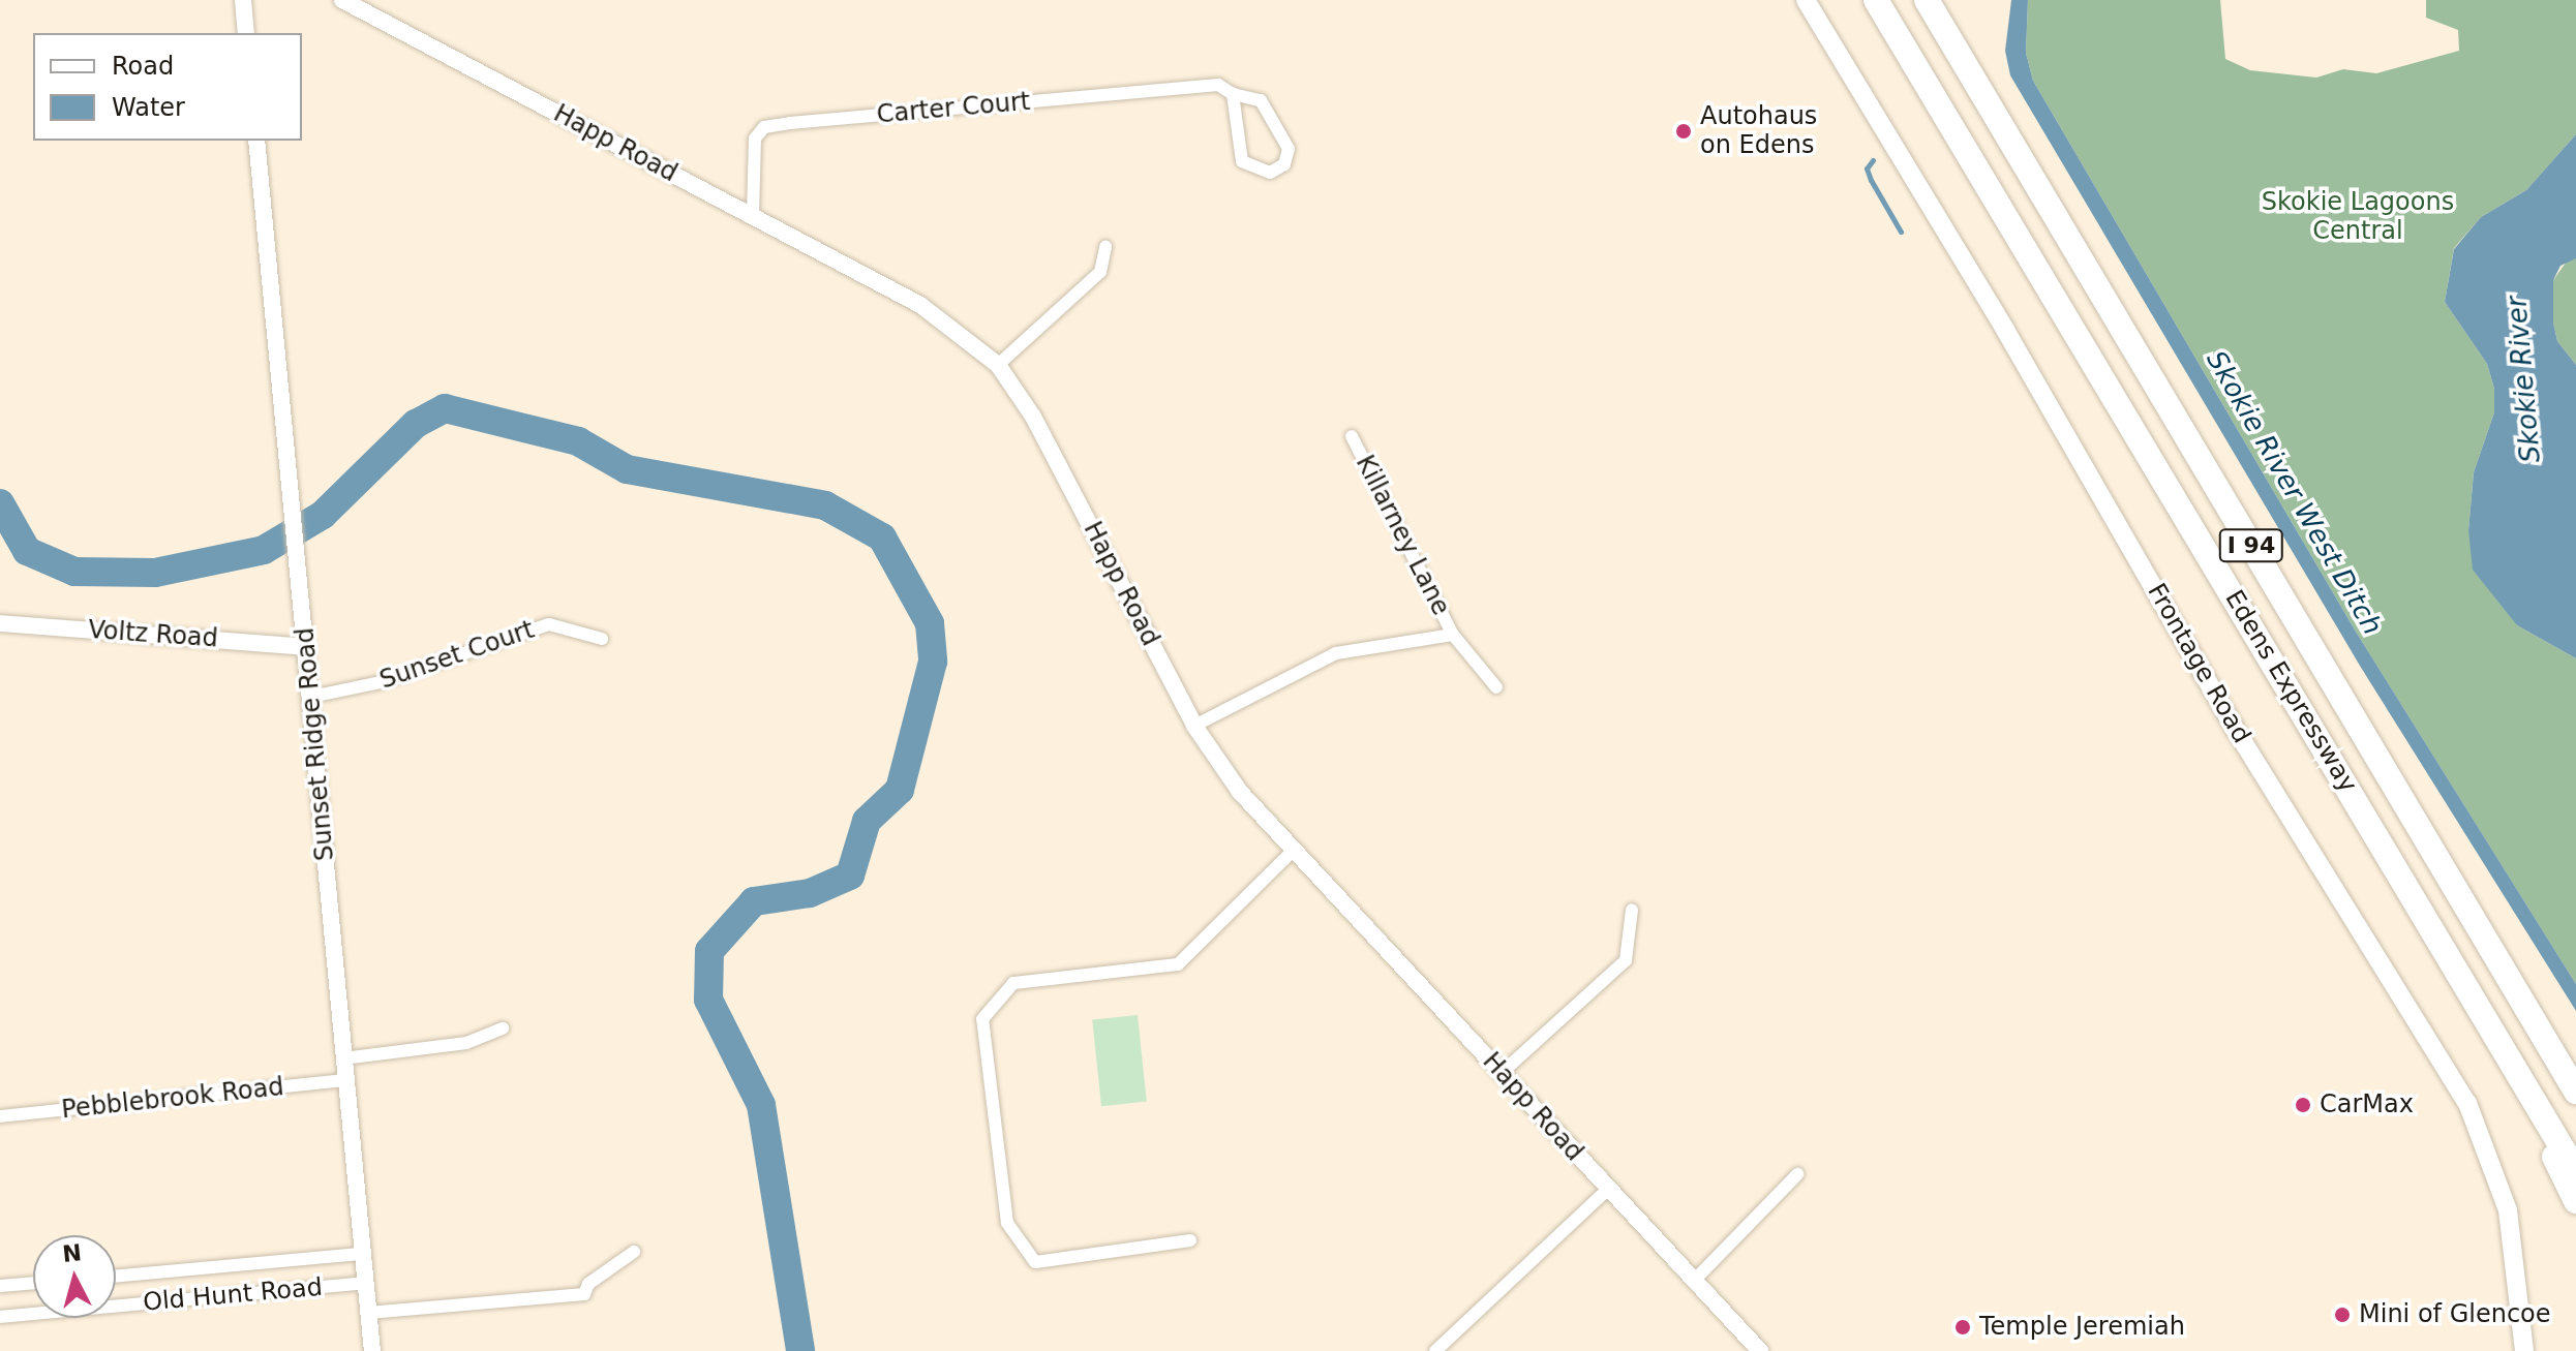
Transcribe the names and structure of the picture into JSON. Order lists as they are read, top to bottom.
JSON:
{
  "streets": {
    "highway": ["I 94", "Edens Expressway"],
    "main road": ["Frontage Road"],
    "street": [
      "Carter Court",
      "Happ Road",
      "Killarney Lane",
      "Voltz Road",
      "Sunset Court",
      "Sunset Ridge Road",
      "Pebblebrook Road",
      "Old Hunt Road"
    ]
  },
  "crossings": [
    ["Carter Court", "Happ Road"],
    ["Happ Road", "Killarney Lane"],
    ["Voltz Road", "Sunset Ridge Road"],
    ["Sunset Court", "Sunset Ridge Road"],
    ["Sunset Ridge Road", "Pebblebrook Road"],
    ["Sunset Ridge Road", "Old Hunt Road"]
  ],
  "water": ["Skokie River", "Skokie River West Ditch"],
  "parks": ["Skokie Lagoons Central"],
  "places": [
    "Autohaus on Edens",
    "CarMax",
    "Mini of Glencoe",
    "Temple Jeremiah"
  ],
  "legend": ["Road", "Water"],
  "north": "top"
}
